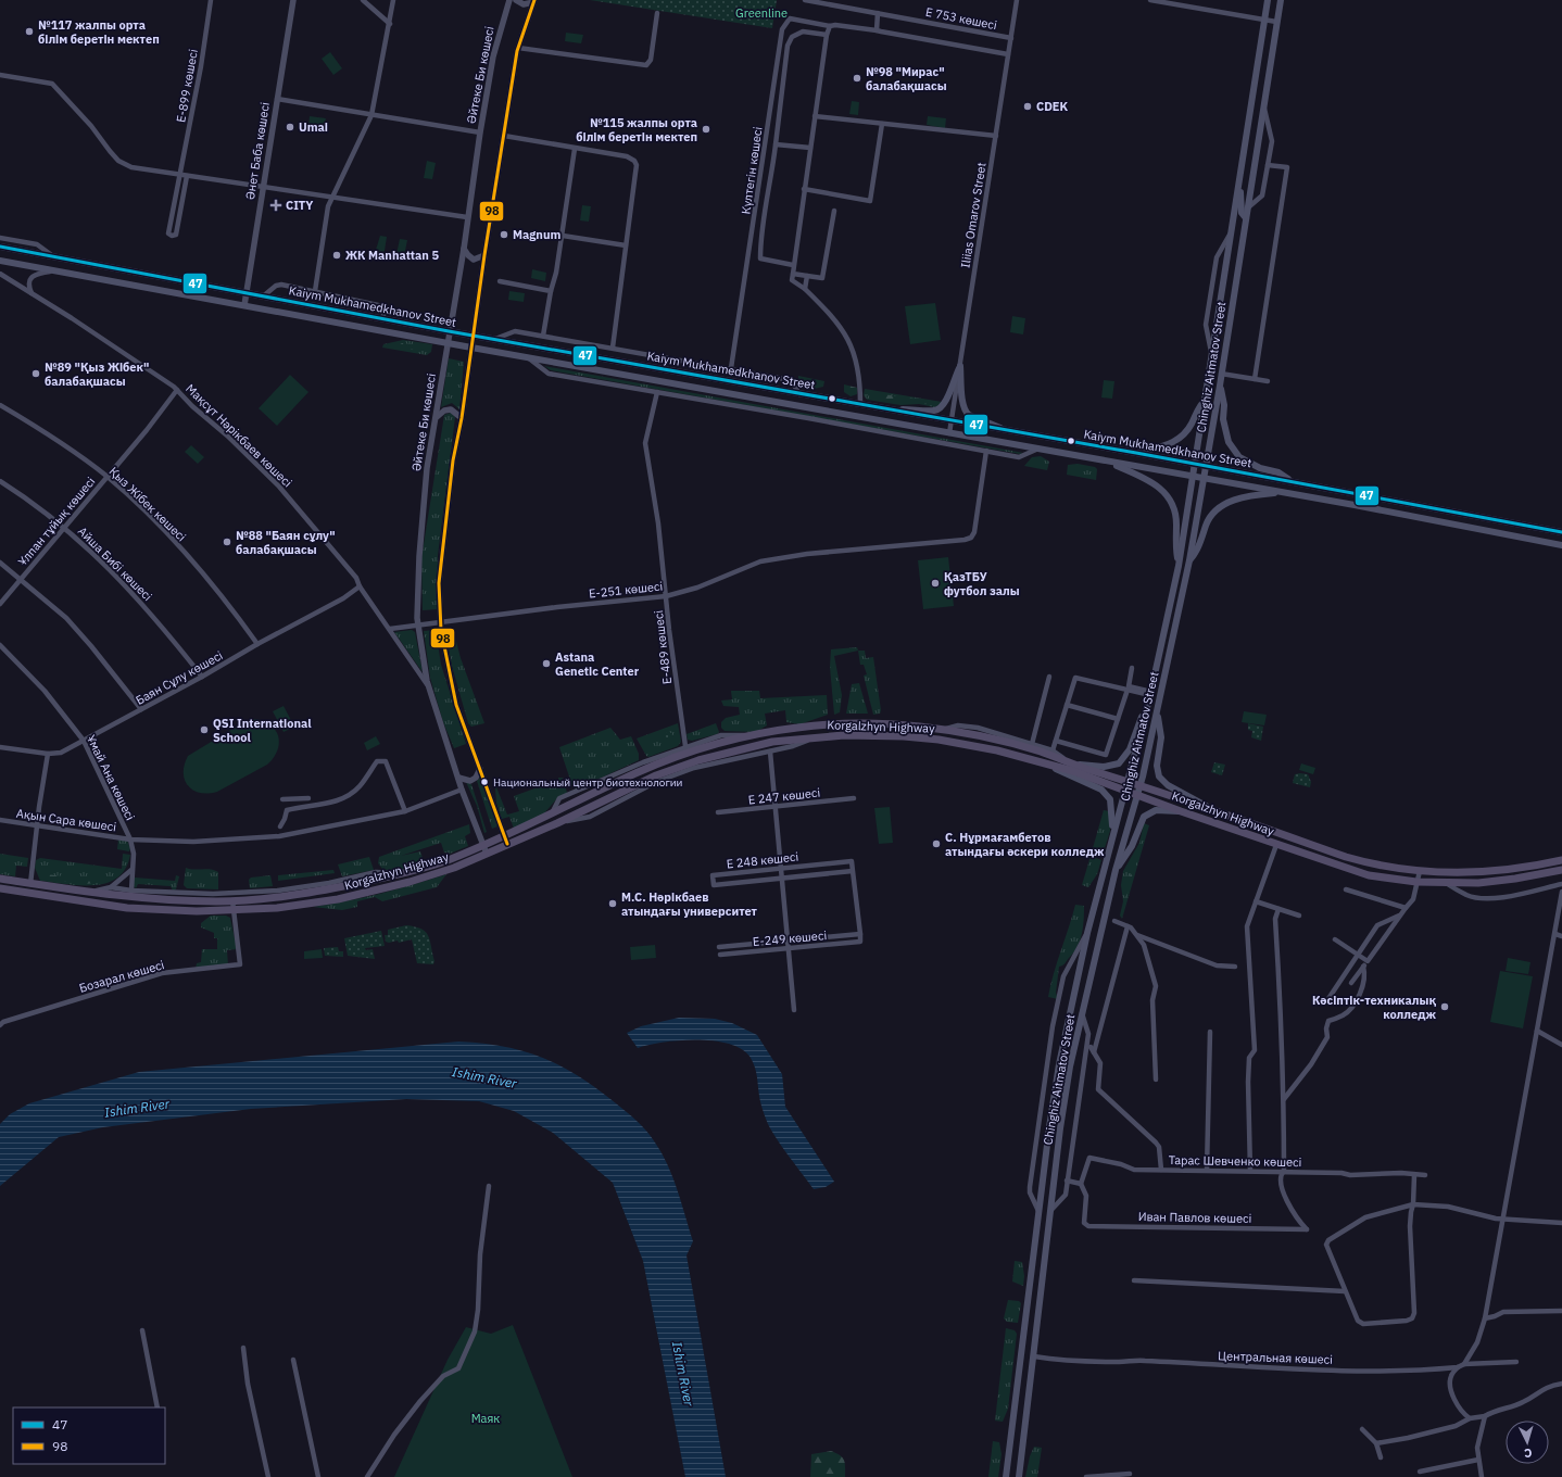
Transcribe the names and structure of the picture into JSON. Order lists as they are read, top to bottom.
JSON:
{
  "streets": {
    "main road": ["Kaiym Mukhamedkhanov Street", "Chinghiz Aitmatov Street", "Korgalzhyn Highway"],
    "street": [
      "Е 753 көшесі",
      "Әйтеке Би көшесі",
      "Е-899 көшесі",
      "Әнет Баба көшесі",
      "Күлтегін көшесі",
      "Iliias Omarov Street",
      "Мақсұт Нәрікбаев көшесі",
      "Қыз Жібек көшесі",
      "Ұлпан тұйық көшесі",
      "Айша Бибі көшесі",
      "Е-251 көшесі",
      "Е-489 көшесі",
      "Баян Сұлу көшесі",
      "Ұмай Ана көшесі",
      "Е 247 көшесі",
      "Ақын Сара көшесі",
      "Е 248 көшесі",
      "Е-249 көшесі",
      "Бозарал көшесі",
      "Тарас Шевченко көшесі",
      "Иван Павлов көшесі",
      "Центральная көшесі"
    ]
  },
  "crossings": [
    ["Е 753 көшесі", "Iliias Omarov Street"],
    ["Әйтеке Би көшесі", "Kaiym Mukhamedkhanov Street"],
    ["Әйтеке Би көшесі", "Мақсұт Нәрікбаев көшесі"],
    ["Әйтеке Би көшесі", "Е-251 көшесі"],
    ["Әйтеке Би көшесі", "Korgalzhyn Highway"],
    ["Әйтеке Би көшесі", "Ақын Сара көшесі"],
    ["Әнет Баба көшесі", "Kaiym Mukhamedkhanov Street"],
    ["Iliias Omarov Street", "Kaiym Mukhamedkhanov Street"],
    ["Kaiym Mukhamedkhanov Street", "Chinghiz Aitmatov Street"],
    ["Chinghiz Aitmatov Street", "Korgalzhyn Highway"],
    ["Chinghiz Aitmatov Street", "Центральная көшесі"],
    ["Мақсұт Нәрікбаев көшесі", "Ұлпан тұйық көшесі"],
    ["Мақсұт Нәрікбаев көшесі", "Е-251 көшесі"],
    ["Мақсұт Нәрікбаев көшесі", "Баян Сұлу көшесі"],
    ["Қыз Жібек көшесі", "Ұлпан тұйық көшесі"],
    ["Қыз Жібек көшесі", "Баян Сұлу көшесі"],
    ["Ұлпан тұйық көшесі", "Айша Бибі көшесі"],
    ["Айша Бибі көшесі", "Баян Сұлу көшесі"],
    ["Е-251 көшесі", "Е-489 көшесі"],
    ["Баян Сұлу көшесі", "Ұмай Ана көшесі"],
    ["Korgalzhyn Highway", "Бозарал көшесі"],
    ["Ұмай Ана көшесі", "Ақын Сара көшесі"],
    ["Тарас Шевченко көшесі", "Иван Павлов көшесі"]
  ],
  "water": ["Ishim River"],
  "parks": ["Greenline", "Маяк"],
  "places": {
    "other": [
      "№117 жалпы орта білім беретін мектеп",
      "№98 \"Мирас\" балабақшасы",
      "CDEK",
      "Umai",
      "№115 жалпы орта білім беретін мектеп",
      "Magnum",
      "ЖК Manhattan 5",
      "№89 \"Қыз Жібек\" балабақшасы",
      "№88 \"Баян сұлу\" балабақшасы",
      "ҚазТБУ футбол залы",
      "Astana Genetic Center",
      "QSI International School",
      "Национальный центр биотехнологии",
      "С. Нұрмағамбетов атындағы әскери колледж",
      "М.С. Нәрікбаев атындағы университет",
      "Кәсіптік-техникалық колледж"
    ],
    "health": ["CITY"]
  },
  "lines": ["transit line 98", "transit line 47"],
  "legend": ["47", "98"],
  "north": "bottom"
}
